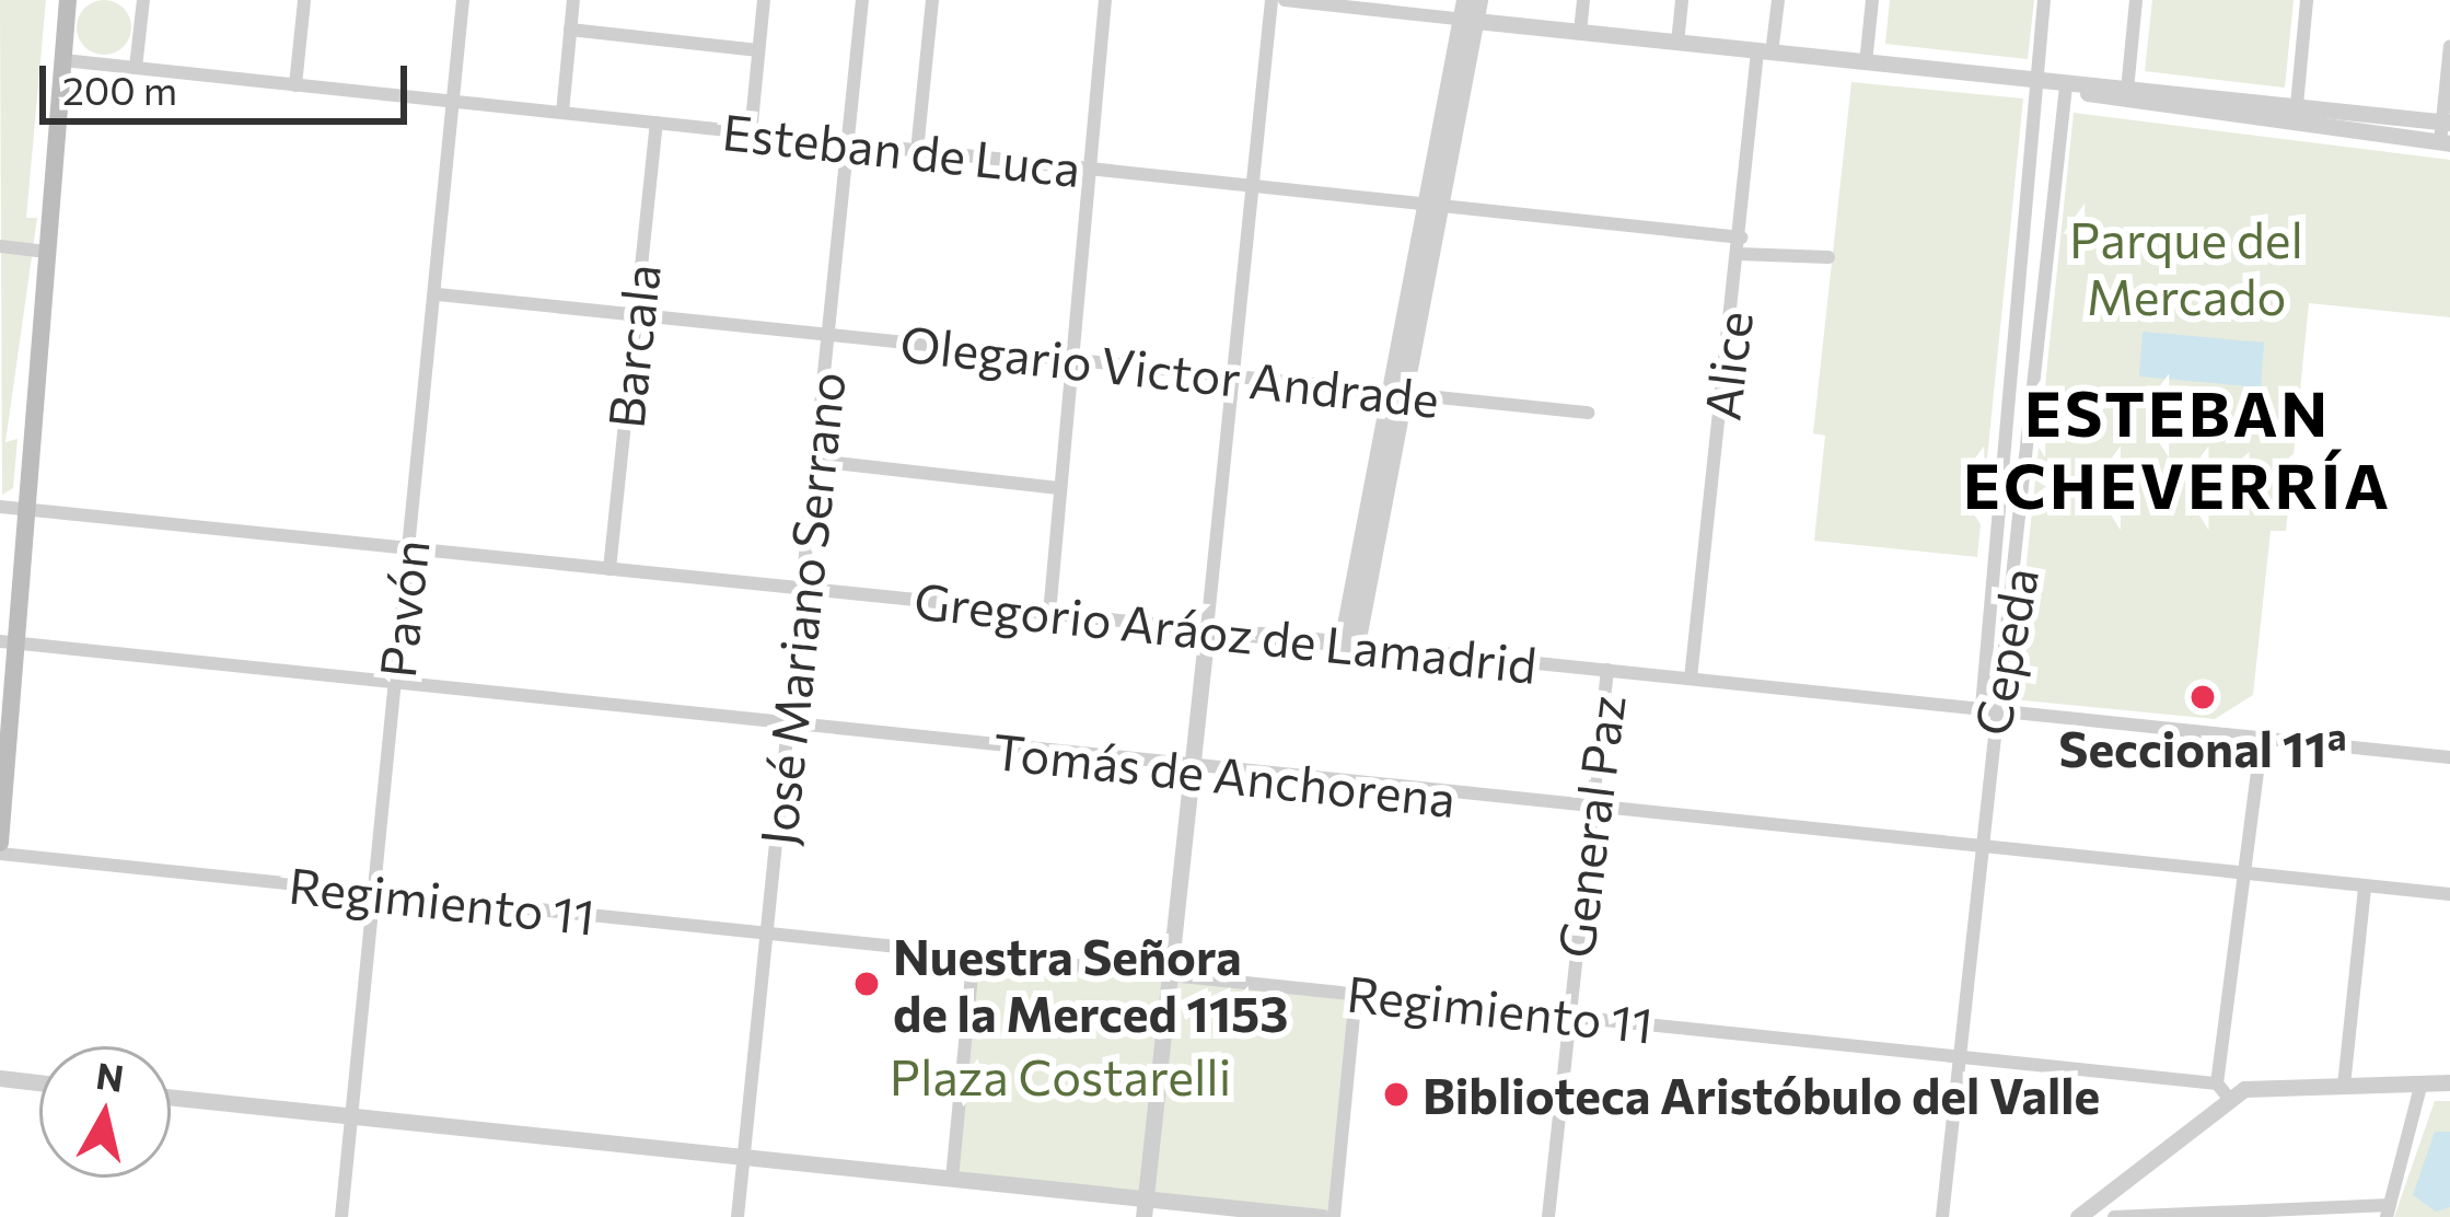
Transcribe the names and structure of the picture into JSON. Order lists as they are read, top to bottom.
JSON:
{
  "streets": {
    "street": [
      "Esteban de Luca",
      "Barcala",
      "Alice",
      "Olegario Victor Andrade",
      "Pavón",
      "José Mariano Serrano",
      "Gregorio Aráoz de Lamadrid",
      "Cepeda",
      "Tomás de Anchorena",
      "General Paz",
      "Regimiento 11"
    ]
  },
  "crossings": [
    ["Esteban de Luca", "Barcala"],
    ["Esteban de Luca", "Alice"],
    ["Esteban de Luca", "Pavón"],
    ["Esteban de Luca", "José Mariano Serrano"],
    ["Barcala", "Olegario Victor Andrade"],
    ["Barcala", "Gregorio Aráoz de Lamadrid"],
    ["Alice", "Gregorio Aráoz de Lamadrid"],
    ["Olegario Victor Andrade", "Pavón"],
    ["Olegario Victor Andrade", "José Mariano Serrano"],
    ["Pavón", "Gregorio Aráoz de Lamadrid"],
    ["Pavón", "Tomás de Anchorena"],
    ["Pavón", "Regimiento 11"],
    ["José Mariano Serrano", "Gregorio Aráoz de Lamadrid"],
    ["José Mariano Serrano", "Tomás de Anchorena"],
    ["José Mariano Serrano", "Regimiento 11"],
    ["Gregorio Aráoz de Lamadrid", "Cepeda"],
    ["Gregorio Aráoz de Lamadrid", "General Paz"],
    ["Cepeda", "Tomás de Anchorena"],
    ["Cepeda", "Regimiento 11"],
    ["Tomás de Anchorena", "General Paz"],
    ["General Paz", "Regimiento 11"]
  ],
  "districts": ["ESTEBAN ECHEVERRÍA"],
  "parks": ["Parque del Mercado", "Plaza Costarelli"],
  "places": ["Seccional 11ª", "Nuestra Señora de la Merced 1153", "Biblioteca Aristóbulo del Valle"],
  "scale_bar": "200 m",
  "north": "top"
}
